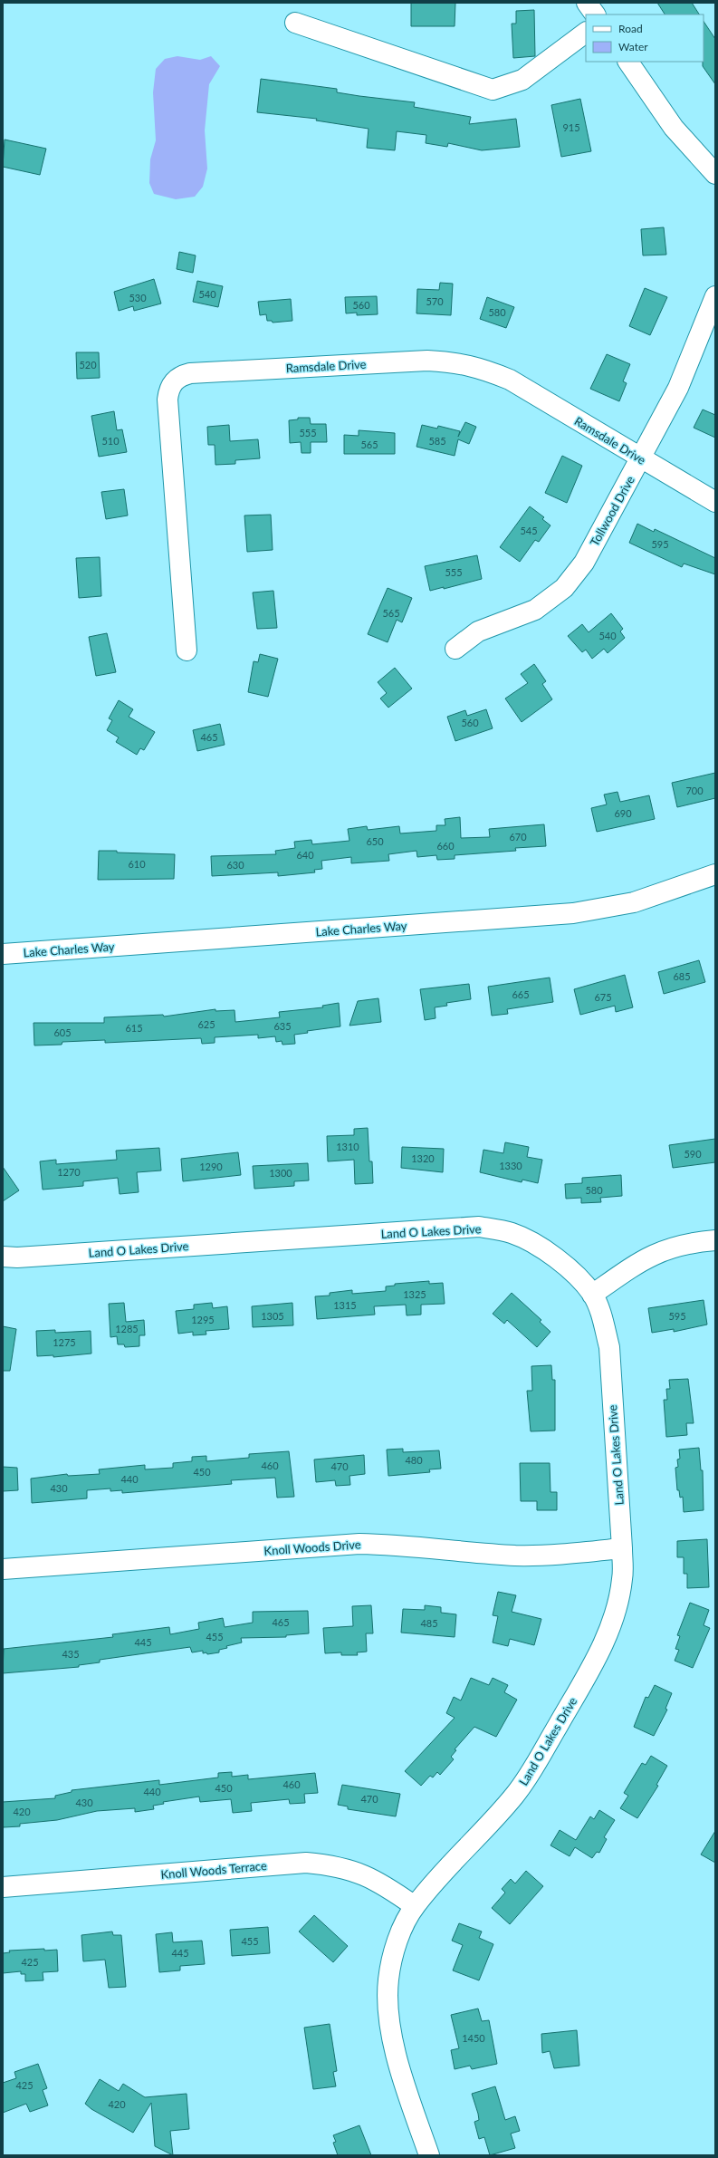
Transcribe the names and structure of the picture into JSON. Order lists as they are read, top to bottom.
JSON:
{
  "streets": {
    "street": [
      "Ramsdale Drive",
      "Tollwood Drive",
      "Lake Charles Way",
      "Land O Lakes Drive",
      "Knoll Woods Drive",
      "Knoll Woods Terrace"
    ]
  },
  "crossings": [
    ["Ramsdale Drive", "Tollwood Drive"],
    ["Land O Lakes Drive", "Knoll Woods Drive"],
    ["Land O Lakes Drive", "Knoll Woods Terrace"]
  ],
  "house_numbers": [
    "915",
    "540",
    "530",
    "570",
    "560",
    "580",
    "520",
    "555",
    "510",
    "585",
    "565",
    "545",
    "595",
    "555",
    "565",
    "540",
    "560",
    "465",
    "700",
    "690",
    "670",
    "650",
    "660",
    "640",
    "610",
    "630",
    "685",
    "665",
    "675",
    "625",
    "635",
    "615",
    "605",
    "1310",
    "590",
    "1320",
    "1330",
    "1290",
    "1270",
    "1300",
    "580",
    "1325",
    "1315",
    "1305",
    "595",
    "1295",
    "1285",
    "1275",
    "480",
    "460",
    "470",
    "450",
    "440",
    "430",
    "465",
    "485",
    "455",
    "445",
    "435",
    "460",
    "450",
    "440",
    "470",
    "430",
    "420",
    "455",
    "445",
    "425",
    "1450",
    "425",
    "420"
  ],
  "legend": ["Road", "Water"]
}
